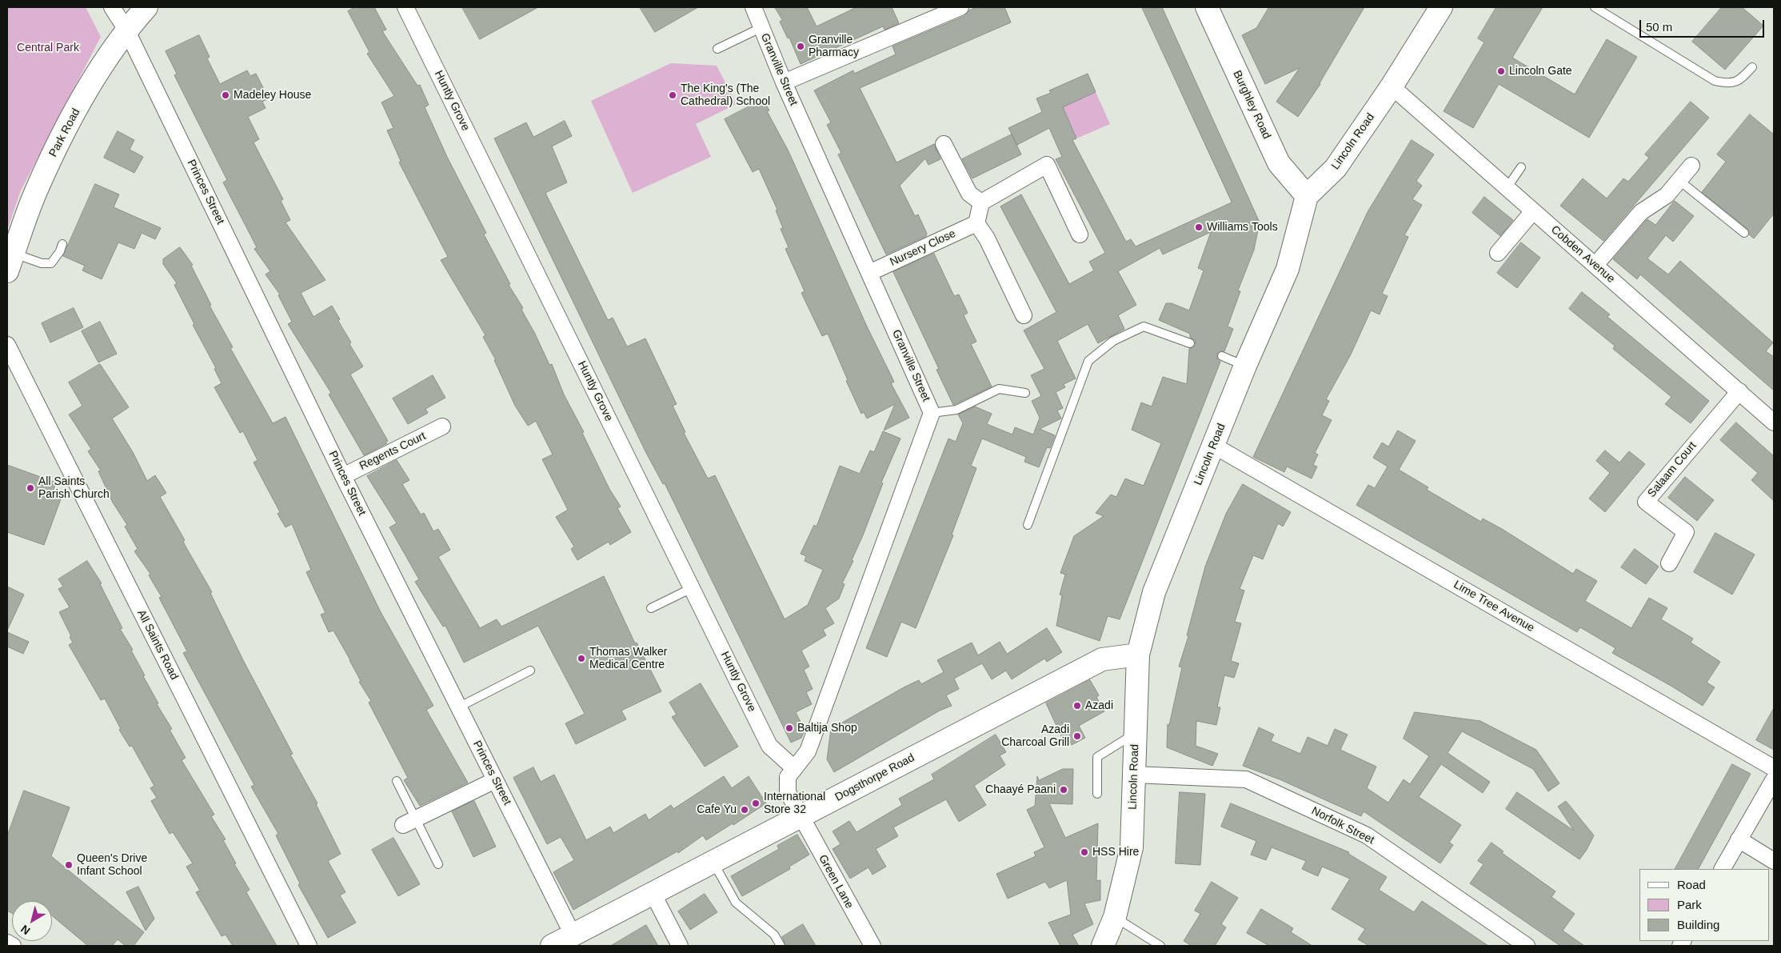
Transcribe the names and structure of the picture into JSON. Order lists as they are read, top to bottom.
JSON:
{
  "streets": {
    "street": [
      "Granville Street",
      "Huntly Grove",
      "Burghley Road",
      "Park Road",
      "Lincoln Road",
      "Princes Street",
      "Nursery Close",
      "Cobden Avenue",
      "Regents Court",
      "Salaam Court",
      "Lime Tree Avenue",
      "All Saints Road",
      "Dogsthorpe Road",
      "Norfolk Street",
      "Green Lane"
    ]
  },
  "crossings": [
    ["Granville Street", "Huntly Grove"],
    ["Granville Street", "Nursery Close"],
    ["Granville Street", "Dogsthorpe Road"],
    ["Granville Street", "Green Lane"],
    ["Burghley Road", "Lincoln Road"],
    ["Park Road", "Princes Street"],
    ["Lincoln Road", "Cobden Avenue"],
    ["Lincoln Road", "Lime Tree Avenue"],
    ["Lincoln Road", "Dogsthorpe Road"],
    ["Lincoln Road", "Norfolk Street"],
    ["Princes Street", "Regents Court"],
    ["Princes Street", "Dogsthorpe Road"],
    ["Cobden Avenue", "Salaam Court"],
    ["Dogsthorpe Road", "Green Lane"]
  ],
  "parks": ["Central Park"],
  "places": [
    "Granville Pharmacy",
    "Lincoln Gate",
    "Madeley House",
    "The King's (The Cathedral) School",
    "Williams Tools",
    "All Saints Parish Church",
    "Thomas Walker Medical Centre",
    "Azadi",
    "Baltija Shop",
    "Azadi Charcoal Grill",
    "Chaayé Paani",
    "International Store 32",
    "Cafe Yu",
    "HSS Hire",
    "Queen's Drive Infant School"
  ],
  "legend": ["Road", "Park", "Building"],
  "scale_bar": "50 m",
  "north": "bottom left"
}
